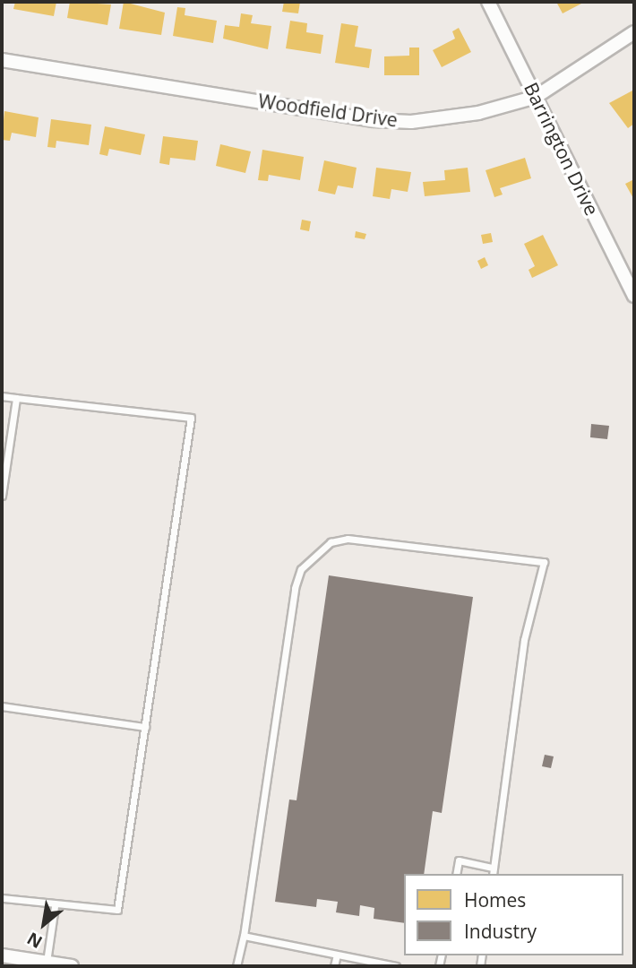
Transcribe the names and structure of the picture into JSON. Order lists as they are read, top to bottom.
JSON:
{
  "streets": {
    "street": ["Woodfield Drive", "Barrington Drive"]
  },
  "crossings": [
    ["Woodfield Drive", "Barrington Drive"]
  ],
  "legend": ["Homes", "Industry"],
  "north": "bottom left"
}
